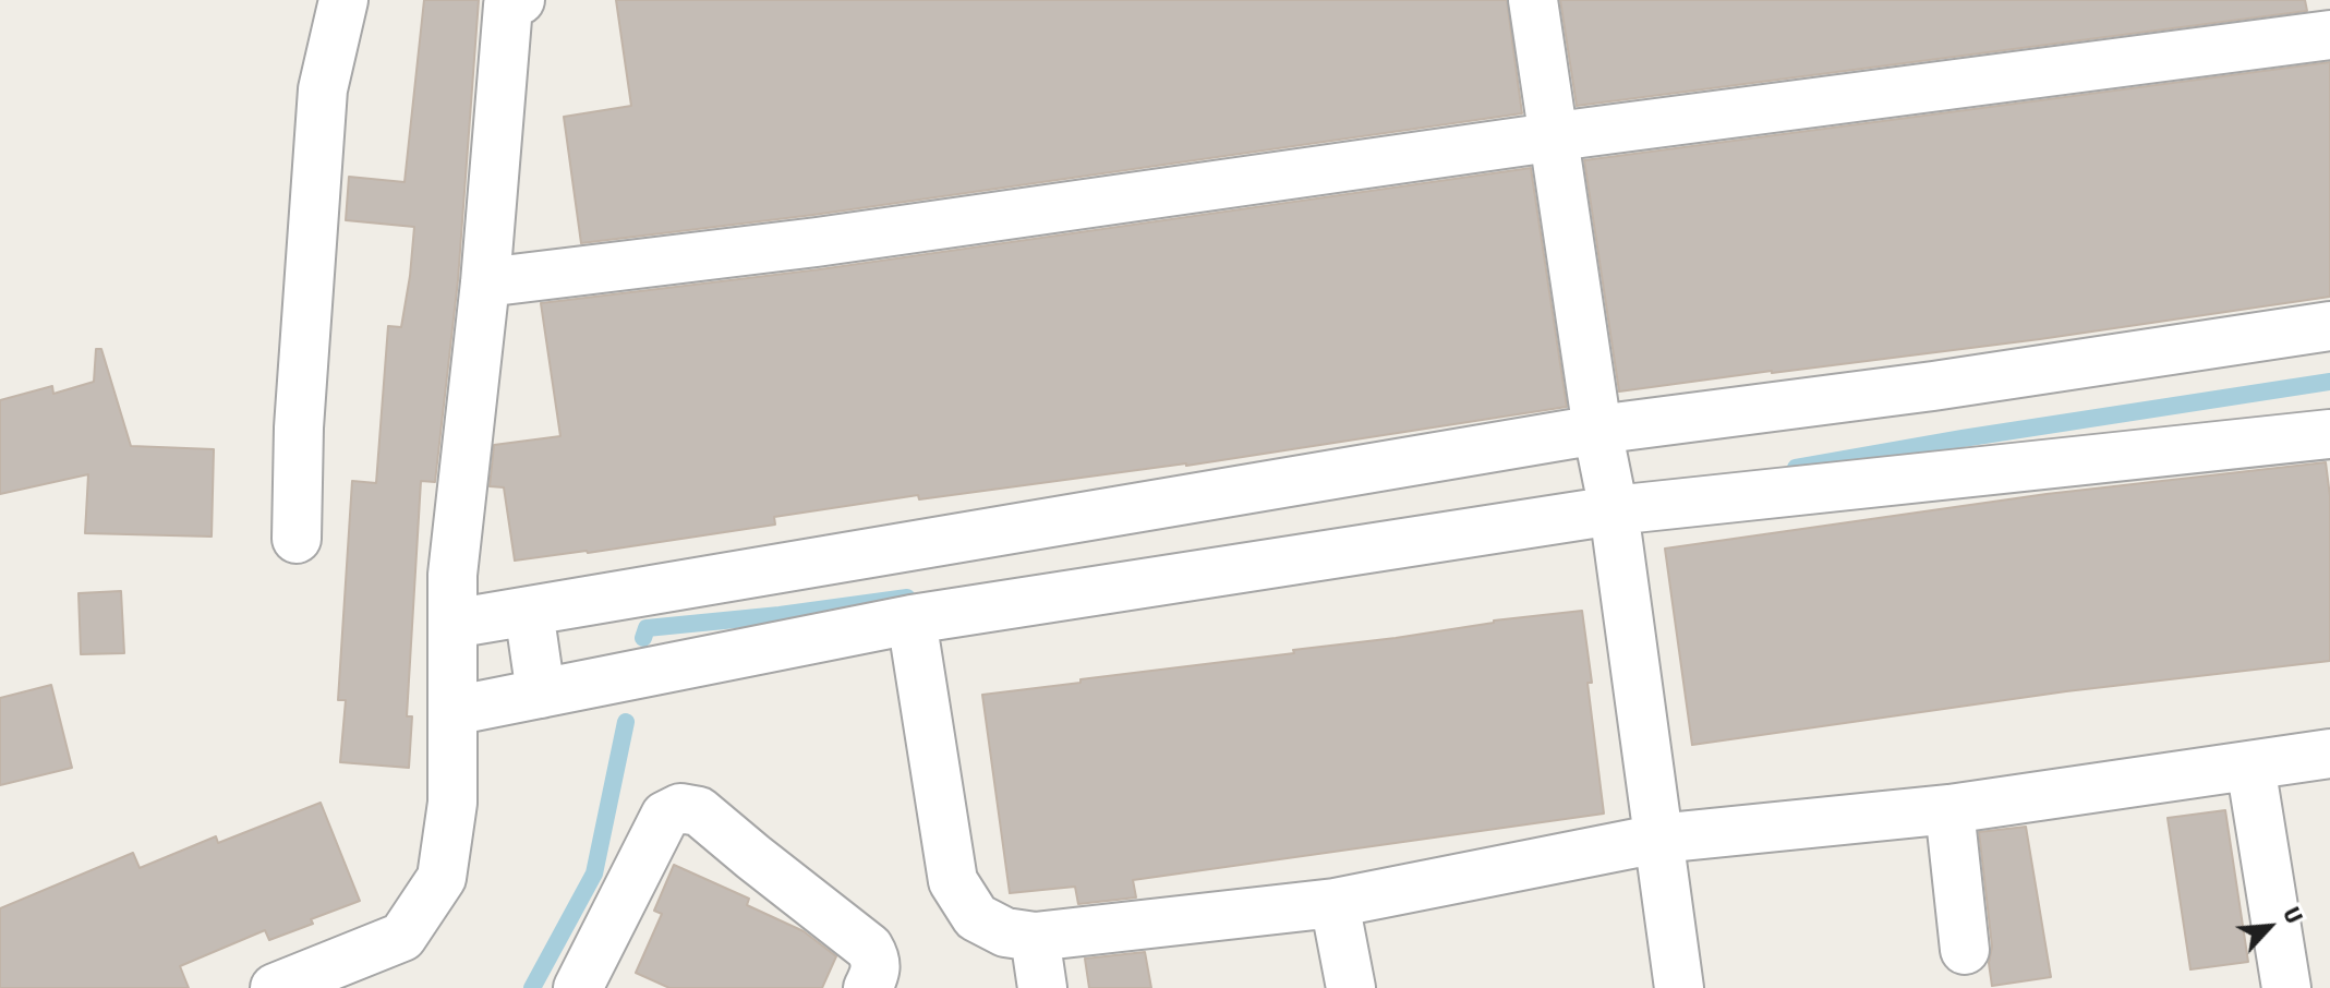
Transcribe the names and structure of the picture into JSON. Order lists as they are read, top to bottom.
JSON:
{
  "north": "top right"
}
